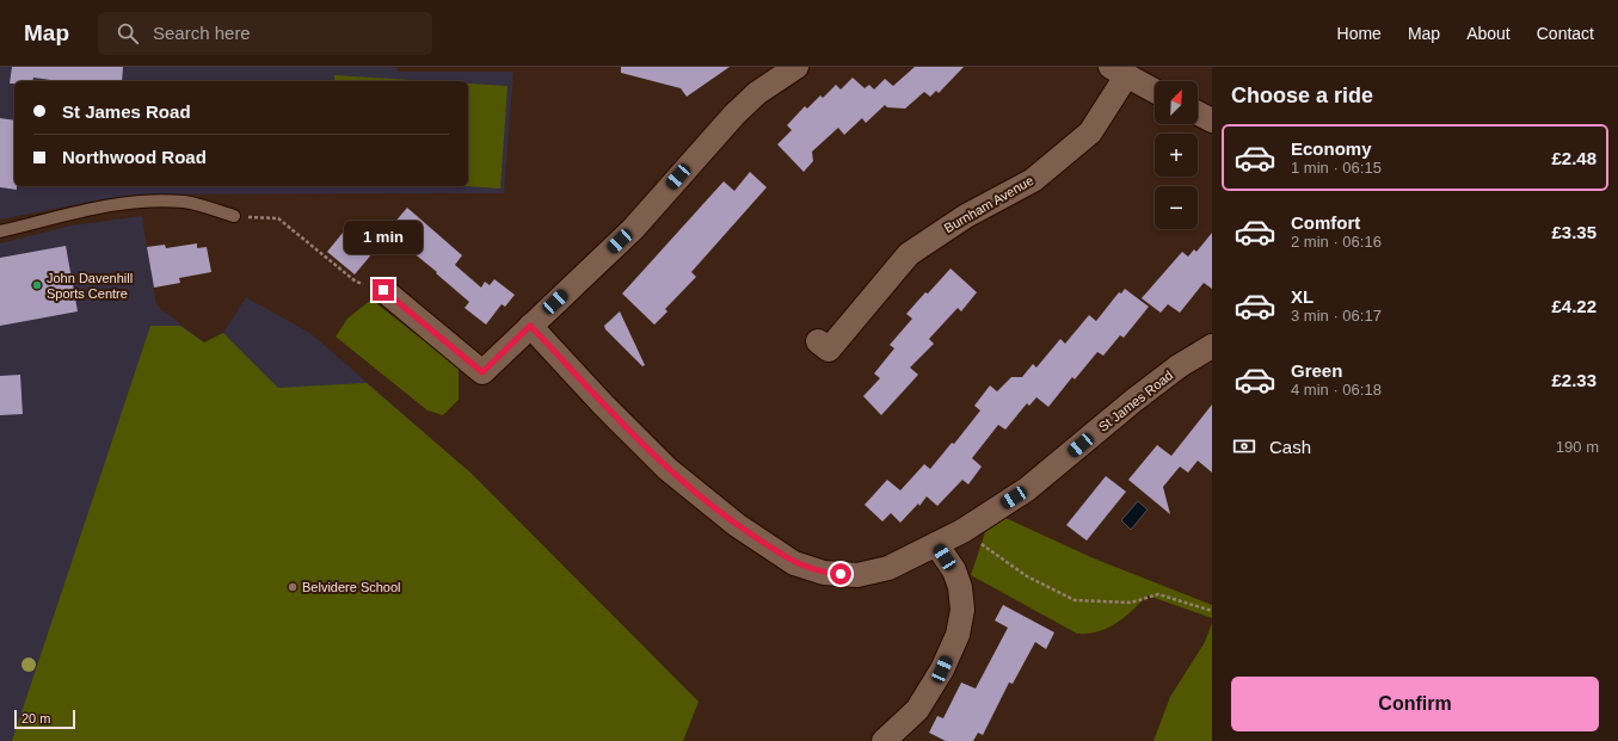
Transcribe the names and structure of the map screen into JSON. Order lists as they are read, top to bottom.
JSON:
{
  "streets": {
    "street": ["Burnham Avenue", "St James Road"]
  },
  "places": ["John Davenhill Sports Centre", "Belvidere School"],
  "scale_bar": "20 m",
  "north": "top right",
  "page": {
    "header": "Map",
    "search": "Search here",
    "nav": [
      "Home",
      "Map",
      "About",
      "Contact"
    ],
    "heading": "Choose a ride",
    "map_buttons": ["+", "−"],
    "banner": ["St James Road", "Northwood Road"],
    "list": [
      {
        "name": "Economy",
        "note": "1 min · 06:15",
        "value": "£2.48"
      },
      {
        "name": "Comfort",
        "note": "2 min · 06:16",
        "value": "£3.35"
      },
      {
        "name": "XL",
        "note": "3 min · 06:17",
        "value": "£4.22"
      },
      {
        "name": "Green",
        "note": "4 min · 06:18",
        "value": "£2.33"
      }
    ],
    "bubble": "1 min",
    "pay": ["Cash", "190 m"],
    "buttons": "Confirm",
    "scale": "20 m"
  }
}
